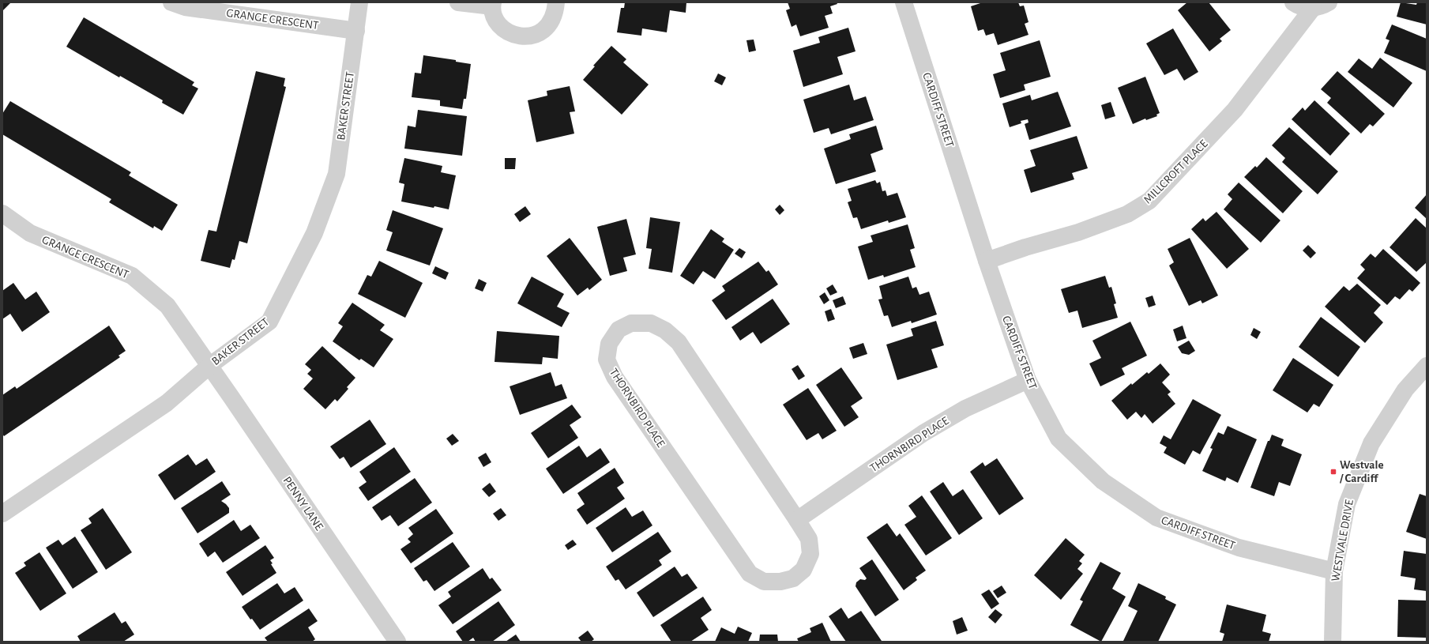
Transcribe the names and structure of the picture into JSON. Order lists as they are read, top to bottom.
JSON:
{
  "streets": {
    "street": [
      "GRANGE CRESCENT",
      "BAKER STREET",
      "CARDIFF STREET",
      "MILLCROFT PLACE",
      "THORNBIRD PLACE",
      "PENNY LANE",
      "WESTVALE DRIVE"
    ]
  },
  "crossings": [
    ["GRANGE CRESCENT", "BAKER STREET"],
    ["GRANGE CRESCENT", "PENNY LANE"],
    ["BAKER STREET", "PENNY LANE"],
    ["CARDIFF STREET", "MILLCROFT PLACE"],
    ["CARDIFF STREET", "THORNBIRD PLACE"],
    ["CARDIFF STREET", "WESTVALE DRIVE"]
  ],
  "places": {
    "transit": ["Westvale / Cardiff"]
  }
}
